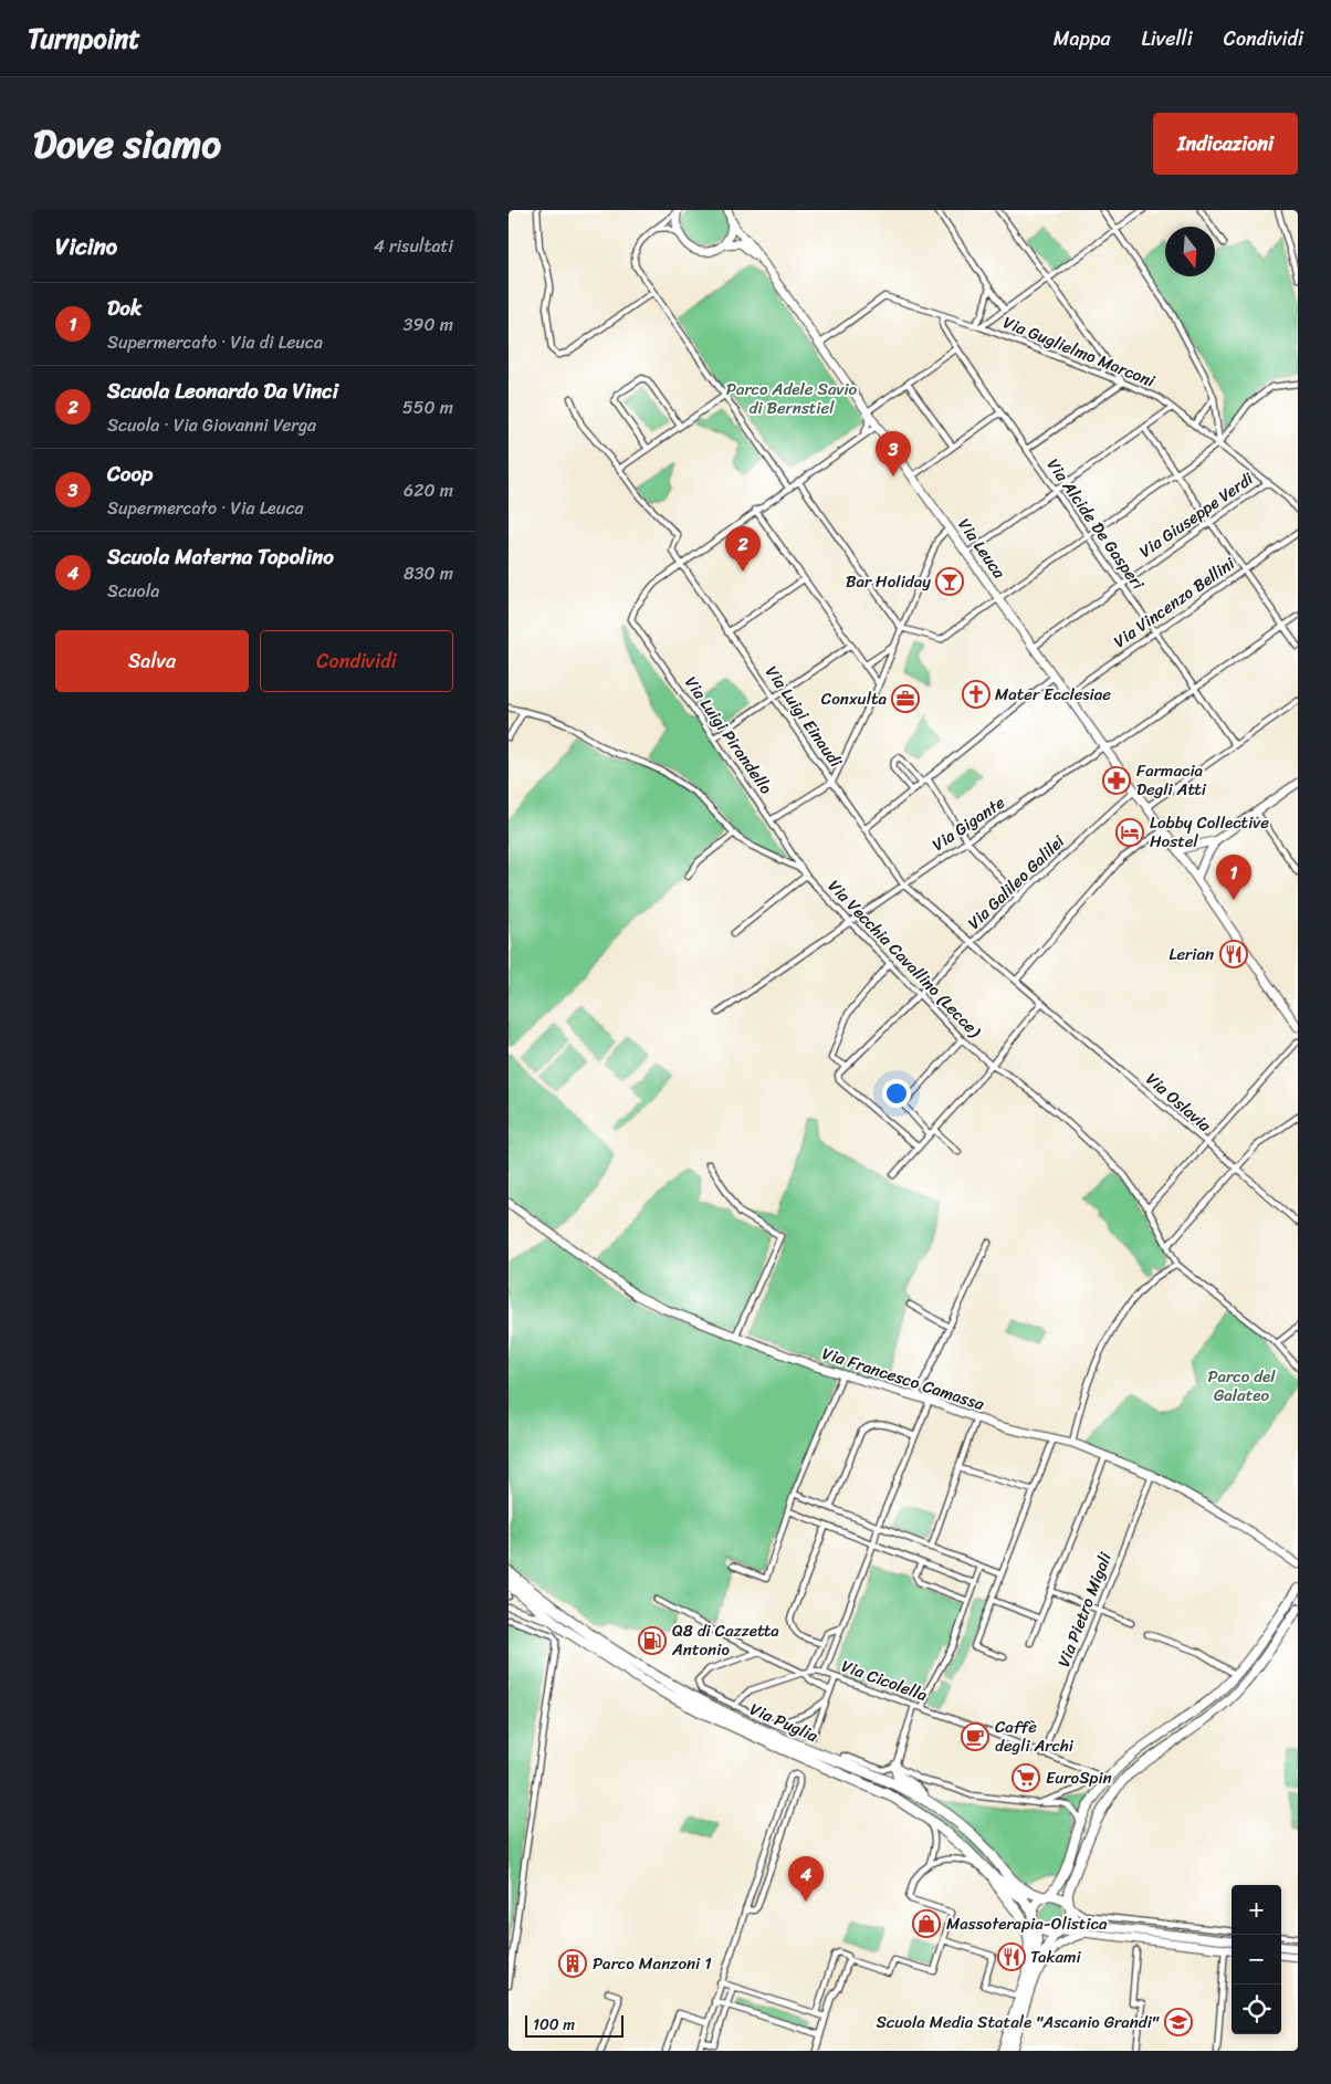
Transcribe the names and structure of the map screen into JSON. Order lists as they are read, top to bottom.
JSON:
{
  "streets": {
    "highway": ["Via Puglia"],
    "main road": ["Via Leuca", "Via Francesco Camassa"],
    "street": [
      "Via Guglielmo Marconi",
      "Via Giuseppe Verdi",
      "Via Alcide De Gasperi",
      "Via Vincenzo Bellini",
      "Via Luigi Einaudi",
      "Via Luigi Pirandello",
      "Via Gigante",
      "Via Galileo Galilei",
      "Via Vecchia Cavallino (Lecce)",
      "Via Oslavia",
      "Via Pietro Migali",
      "Via Cicolella"
    ]
  },
  "crossings": [
    ["Via Guglielmo Marconi", "Via Giuseppe Verdi"],
    ["Via Guglielmo Marconi", "Via Alcide De Gasperi"],
    ["Via Guglielmo Marconi", "Via Leuca"],
    ["Via Giuseppe Verdi", "Via Alcide De Gasperi"],
    ["Via Giuseppe Verdi", "Via Leuca"],
    ["Via Alcide De Gasperi", "Via Vincenzo Bellini"],
    ["Via Alcide De Gasperi", "Via Gigante"],
    ["Via Leuca", "Via Vincenzo Bellini"],
    ["Via Leuca", "Via Gigante"],
    ["Via Leuca", "Via Galileo Galilei"],
    ["Via Luigi Einaudi", "Via Luigi Pirandello"],
    ["Via Luigi Einaudi", "Via Gigante"],
    ["Via Luigi Einaudi", "Via Galileo Galilei"],
    ["Via Luigi Einaudi", "Via Oslavia"],
    ["Via Luigi Pirandello", "Via Vecchia Cavallino (Lecce)"],
    ["Via Gigante", "Via Vecchia Cavallino (Lecce)"],
    ["Via Galileo Galilei", "Via Vecchia Cavallino (Lecce)"],
    ["Via Galileo Galilei", "Via Oslavia"],
    ["Via Francesco Camassa", "Via Pietro Migali"],
    ["Via Pietro Migali", "Via Cicolella"]
  ],
  "parks": ["Parco Adele Savio di Bernstiel", "Parco del Galateo"],
  "places": {
    "bar": ["Bar Holiday"],
    "church": ["Mater Ecclesiae"],
    "office": ["Conxulta"],
    "pharmacy": ["Farmacia Degli Atti"],
    "hotel": ["Lobby Collective Hostel"],
    "restaurant": ["Lerian", "Takami"],
    "fuel station": ["Q8 di Cazzetta Antonio"],
    "cafe": ["Caffè degli Archi"],
    "supermarket": ["EuroSpin"],
    "shop": ["Massoterapia-Olistica"],
    "building": ["Parco Manzoni 1"],
    "school or university": ["Scuola Media Statale \"Ascanio Grandi\""]
  },
  "scale_bar": "100 m",
  "north": "bottom",
  "page": {
    "header": "Turnpoint",
    "nav": ["Mappa", "Livelli", "Condividi"],
    "title": "Dove siamo",
    "buttons": [
      "Indicazioni",
      ["Salva", "Condividi"]
    ],
    "heading": ["Vicino", "4 risultati"],
    "list": [
      {
        "mark": "1",
        "name": "Dok",
        "note": "Supermercato · Via di Leuca",
        "value": "390 m"
      },
      {
        "mark": "2",
        "name": "Scuola Leonardo Da Vinci",
        "note": "Scuola · Via Giovanni Verga",
        "value": "550 m"
      },
      {
        "mark": "3",
        "name": "Coop",
        "note": "Supermercato · Via Leuca",
        "value": "620 m"
      },
      {
        "mark": "4",
        "name": "Scuola Materna Topolino",
        "note": "Scuola",
        "value": "830 m"
      }
    ],
    "pins": [
      "3",
      "2",
      "1",
      "4"
    ],
    "map_buttons": ["+", "−"],
    "scale": "100 m"
  }
}
